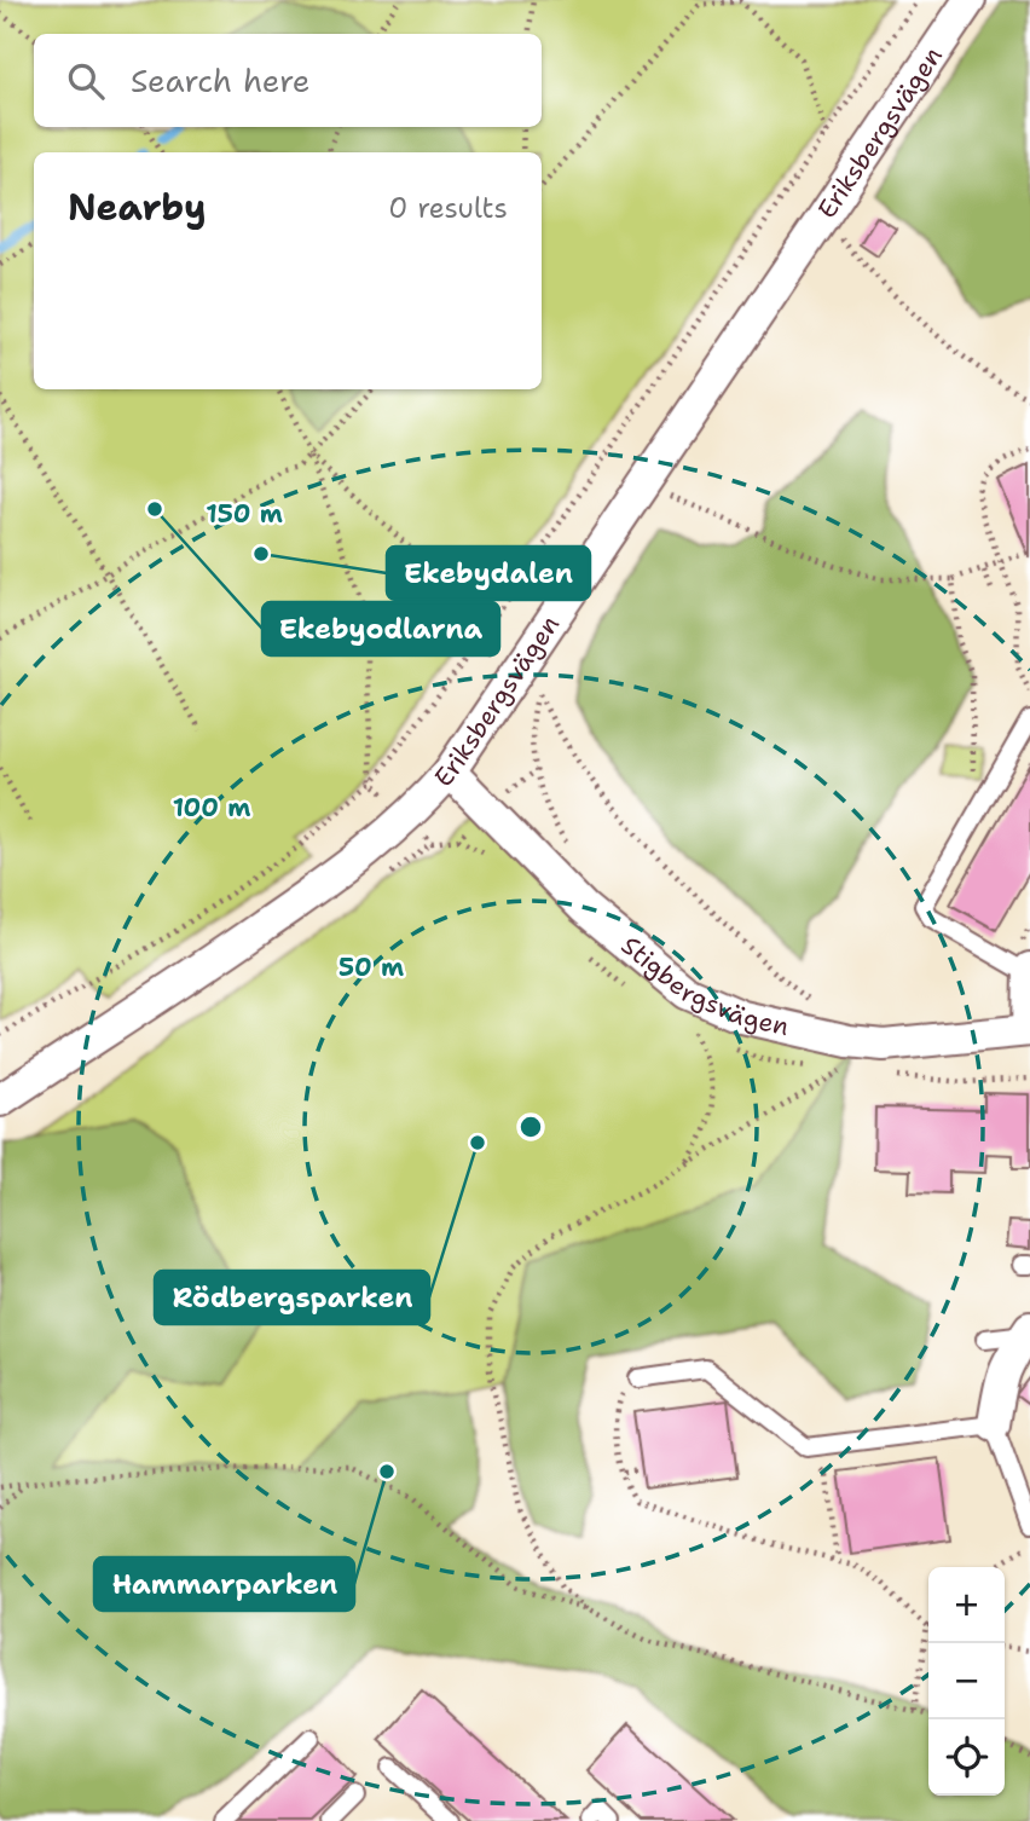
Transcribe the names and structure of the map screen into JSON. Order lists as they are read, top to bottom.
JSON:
{
  "streets": {
    "street": ["Eriksbergsvägen", "Stigbergsvägen"]
  },
  "crossings": [
    ["Eriksbergsvägen", "Stigbergsvägen"]
  ],
  "places": [
    "Ekebyodlarna",
    "Ekebydalen",
    "Rödbergsparken",
    "Hammarparken"
  ],
  "page": {
    "search": "Search here",
    "heading": ["Nearby", "0 results"],
    "map_buttons": ["+", "−"]
  },
  "rings": ["150 m", "100 m", "50 m"]
}
